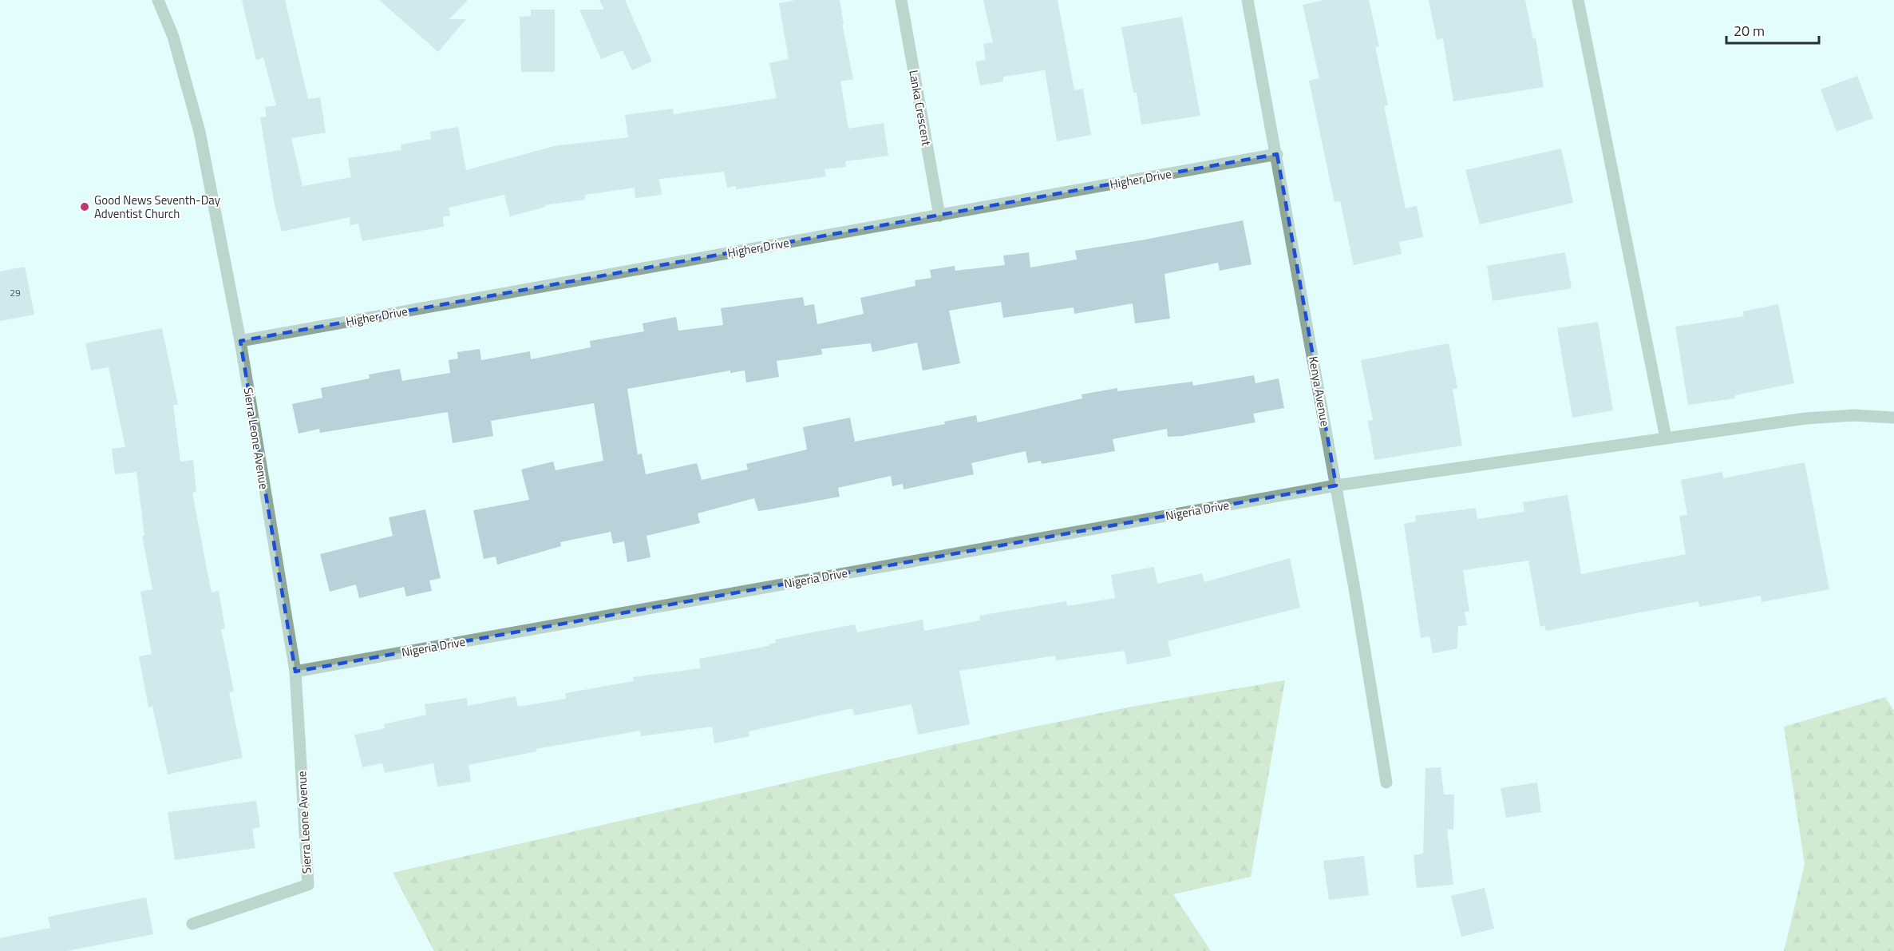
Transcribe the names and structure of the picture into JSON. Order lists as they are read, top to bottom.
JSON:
{
  "streets": {
    "street": [
      "Lanka Crescent",
      "Higher Drive",
      "Kenya Avenue",
      "Sierra Leone Avenue",
      "Nigeria Drive"
    ]
  },
  "crossings": [
    ["Lanka Crescent", "Higher Drive"],
    ["Higher Drive", "Kenya Avenue"],
    ["Higher Drive", "Sierra Leone Avenue"],
    ["Kenya Avenue", "Nigeria Drive"],
    ["Sierra Leone Avenue", "Nigeria Drive"]
  ],
  "places": ["Good News Seventh-Day Adventist Church"],
  "house_numbers": ["29"],
  "scale_bar": "20 m"
}
